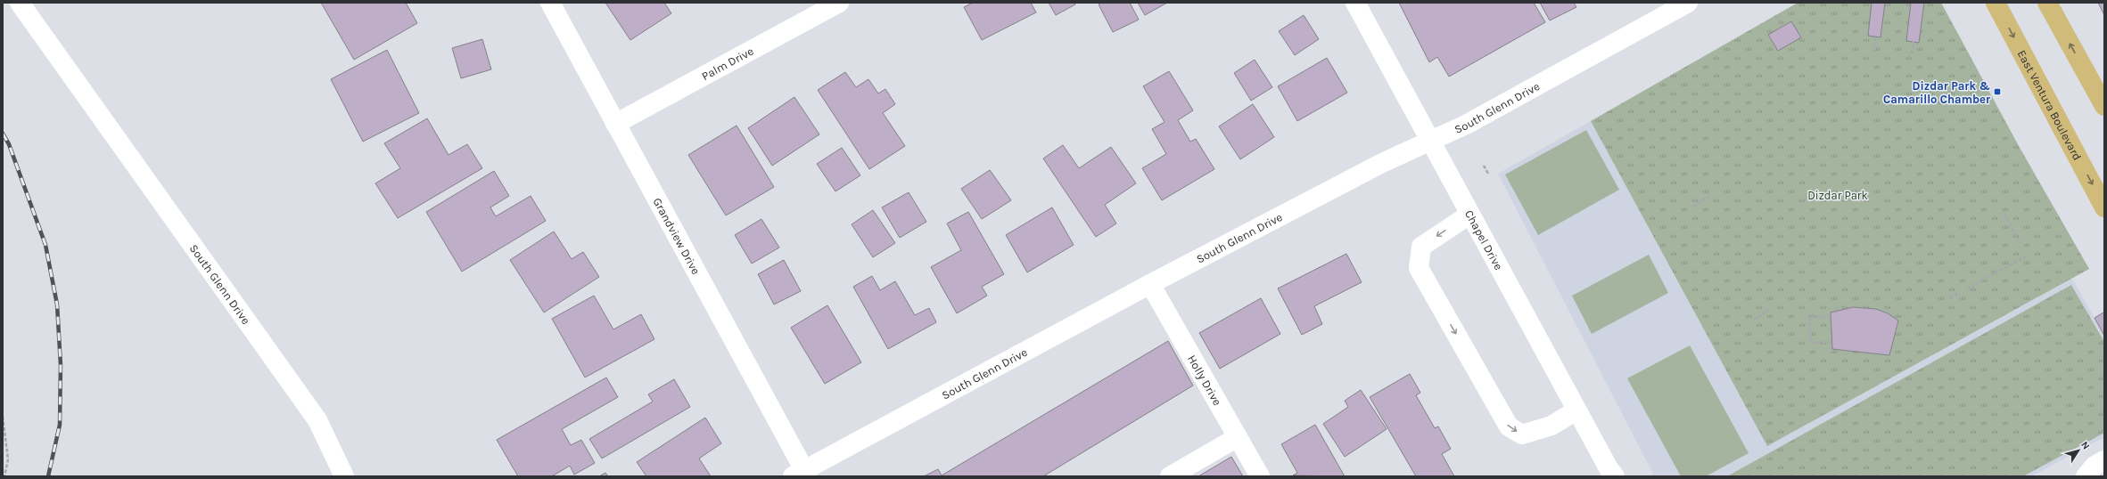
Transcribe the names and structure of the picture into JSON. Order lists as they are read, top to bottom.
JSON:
{
  "streets": {
    "main road": ["East Ventura Boulevard"],
    "street": [
      "Palm Drive",
      "South Glenn Drive",
      "Grandview Drive",
      "Chapel Drive",
      "Holly Drive"
    ]
  },
  "crossings": [
    ["Palm Drive", "Grandview Drive"],
    ["South Glenn Drive", "Grandview Drive"],
    ["South Glenn Drive", "Chapel Drive"],
    ["South Glenn Drive", "Holly Drive"]
  ],
  "parks": ["Dizdar Park"],
  "places": {
    "transit": ["Dizdar Park & Camarillo Chamber"]
  },
  "north": "top right"
}
